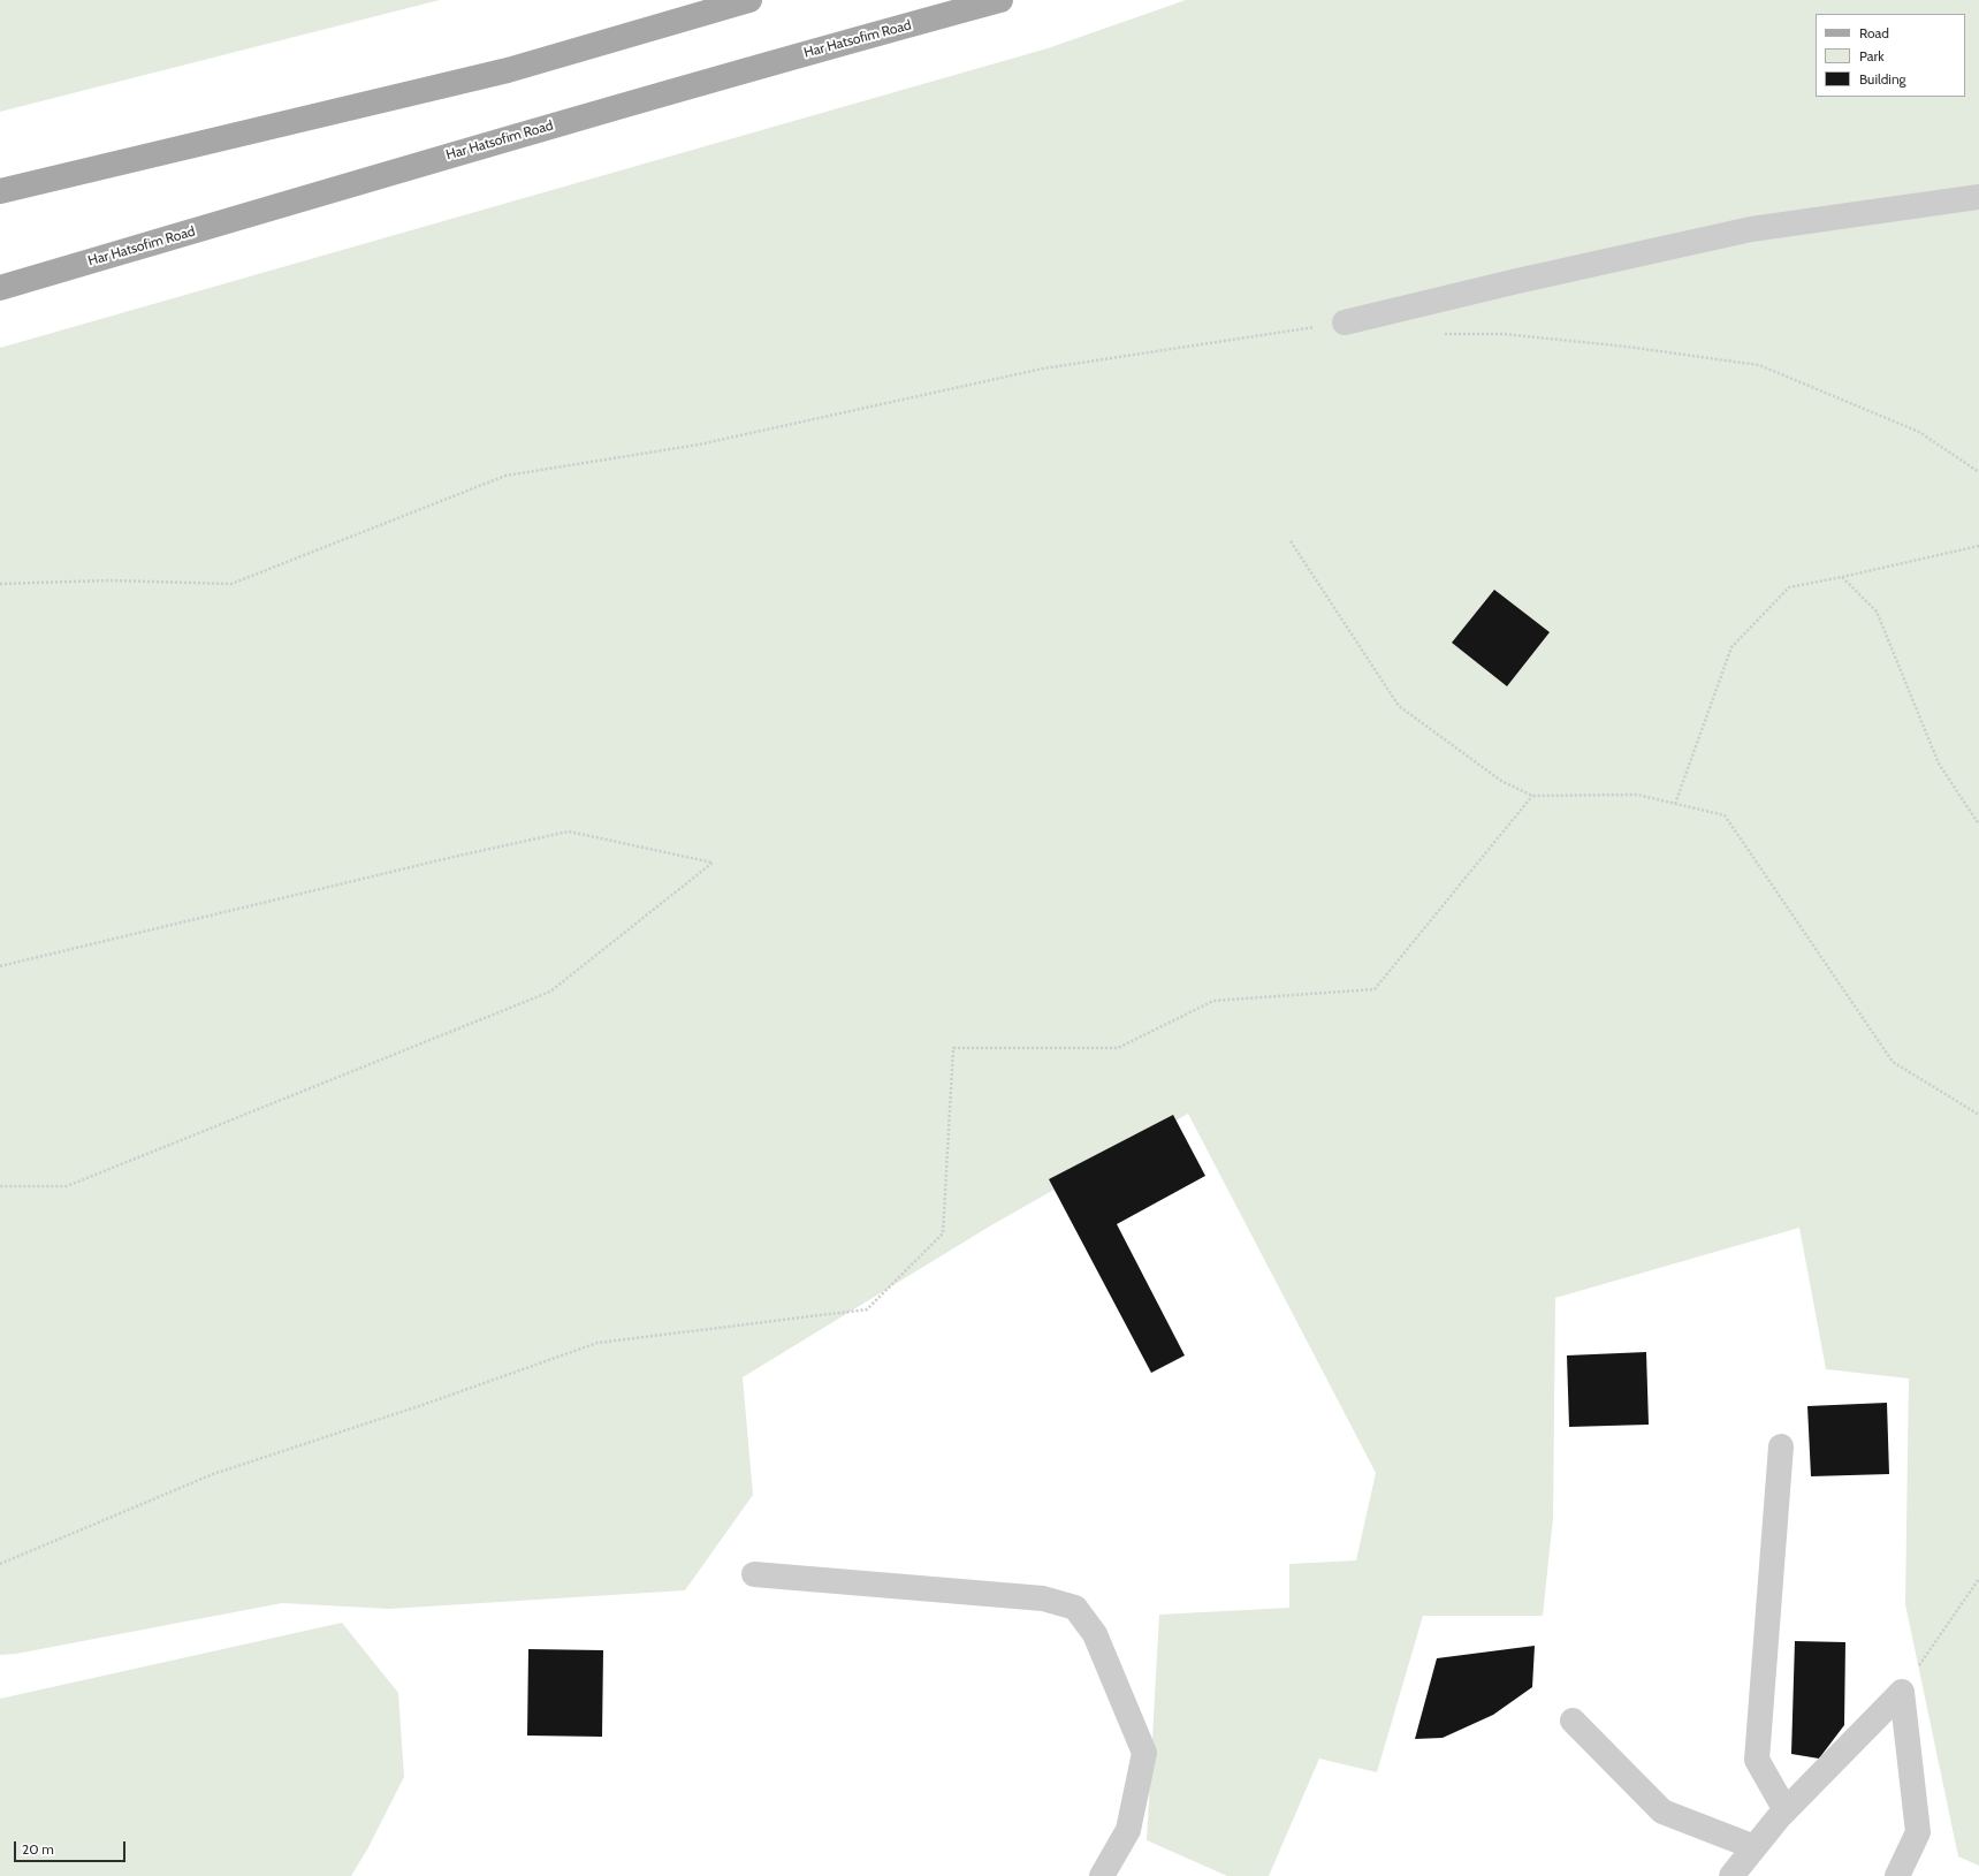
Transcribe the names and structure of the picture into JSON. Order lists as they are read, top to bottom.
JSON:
{
  "streets": {
    "main road": ["Har Hatsofim Road"]
  },
  "legend": ["Road", "Park", "Building"],
  "scale_bar": "20 m"
}
